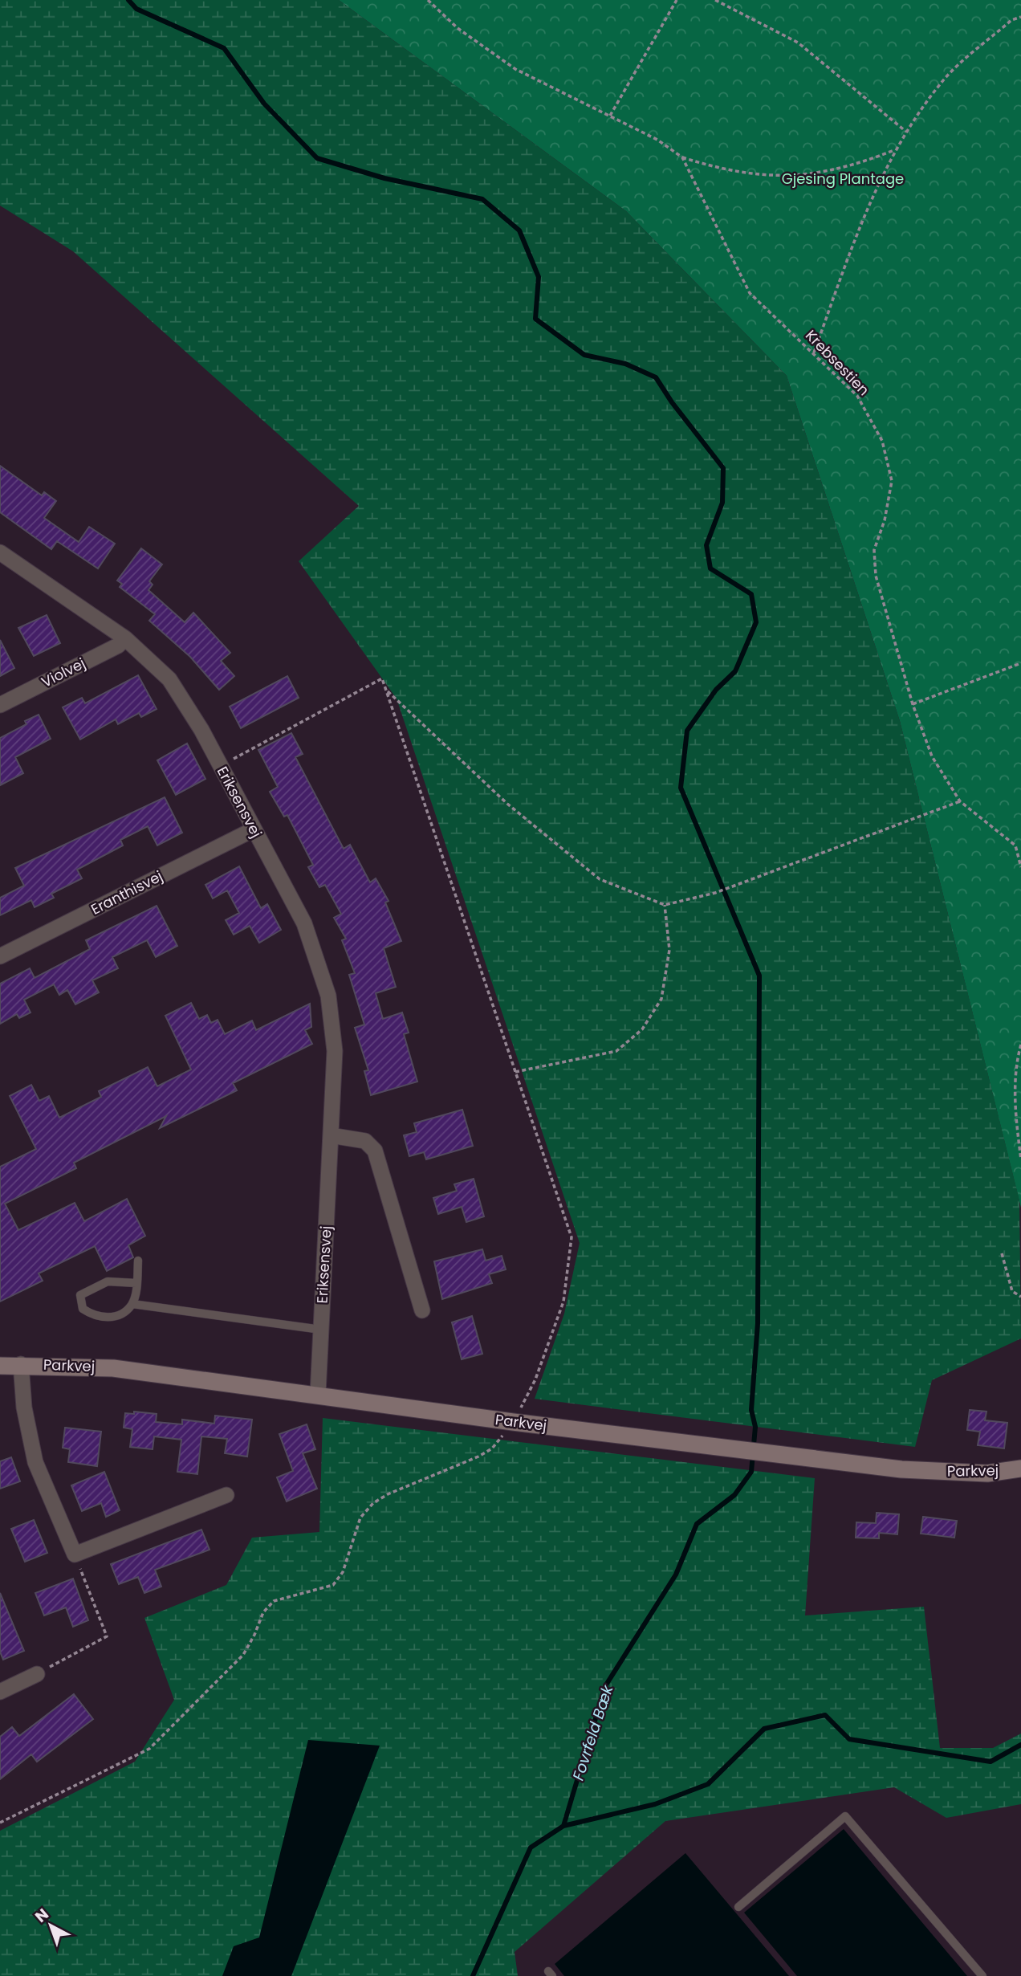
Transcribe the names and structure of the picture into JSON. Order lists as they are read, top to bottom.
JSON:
{
  "streets": {
    "street": [
      "Violvej",
      "Eriksensvej",
      "Eranthisvej",
      "Parkvej"
    ],
    "path": ["Krebsestien"]
  },
  "crossings": [
    ["Violvej", "Eriksensvej"],
    ["Eriksensvej", "Eranthisvej"],
    ["Eriksensvej", "Parkvej"]
  ],
  "water": ["Fovrfeld Bæk"],
  "parks": ["Gjesing Plantage"],
  "north": "top left"
}
